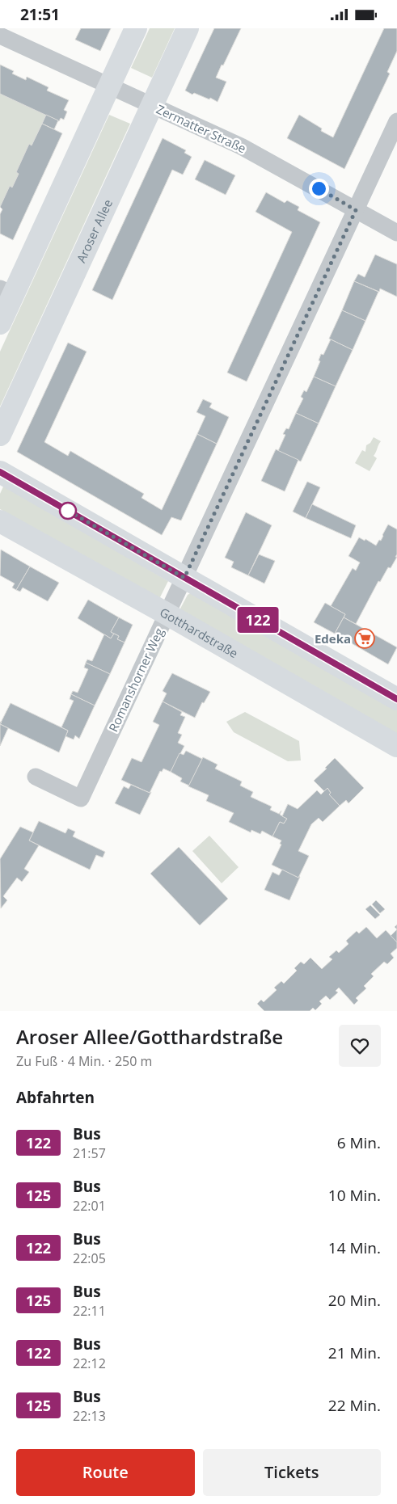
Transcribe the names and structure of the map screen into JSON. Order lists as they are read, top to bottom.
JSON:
{
  "streets": {
    "main road": ["Aroser Allee", "Gotthardstraße"],
    "street": ["Zermatter Straße", "Romanshorner Weg"]
  },
  "crossings": [
    ["Zermatter Straße", "Aroser Allee"],
    ["Zermatter Straße", "Romanshorner Weg"],
    ["Gotthardstraße", "Romanshorner Weg"]
  ],
  "places": {
    "supermarket": ["Edeka"]
  },
  "lines": ["bus line 122"],
  "page": {
    "status": "21:51",
    "on_map": "122",
    "heading": [
      ["Aroser Allee/Gotthardstraße", "Zu Fuß · 4 Min. · 250 m"],
      "Abfahrten"
    ],
    "list": [
      {
        "mark": "122",
        "name": "Bus",
        "note": "21:57",
        "value": "6 Min."
      },
      {
        "mark": "125",
        "name": "Bus",
        "note": "22:01",
        "value": "10 Min."
      },
      {
        "mark": "122",
        "name": "Bus",
        "note": "22:05",
        "value": "14 Min."
      },
      {
        "mark": "125",
        "name": "Bus",
        "note": "22:11",
        "value": "20 Min."
      },
      {
        "mark": "122",
        "name": "Bus",
        "note": "22:12",
        "value": "21 Min."
      },
      {
        "mark": "125",
        "name": "Bus",
        "note": "22:13",
        "value": "22 Min."
      }
    ],
    "buttons": ["Route", "Tickets"]
  }
}
